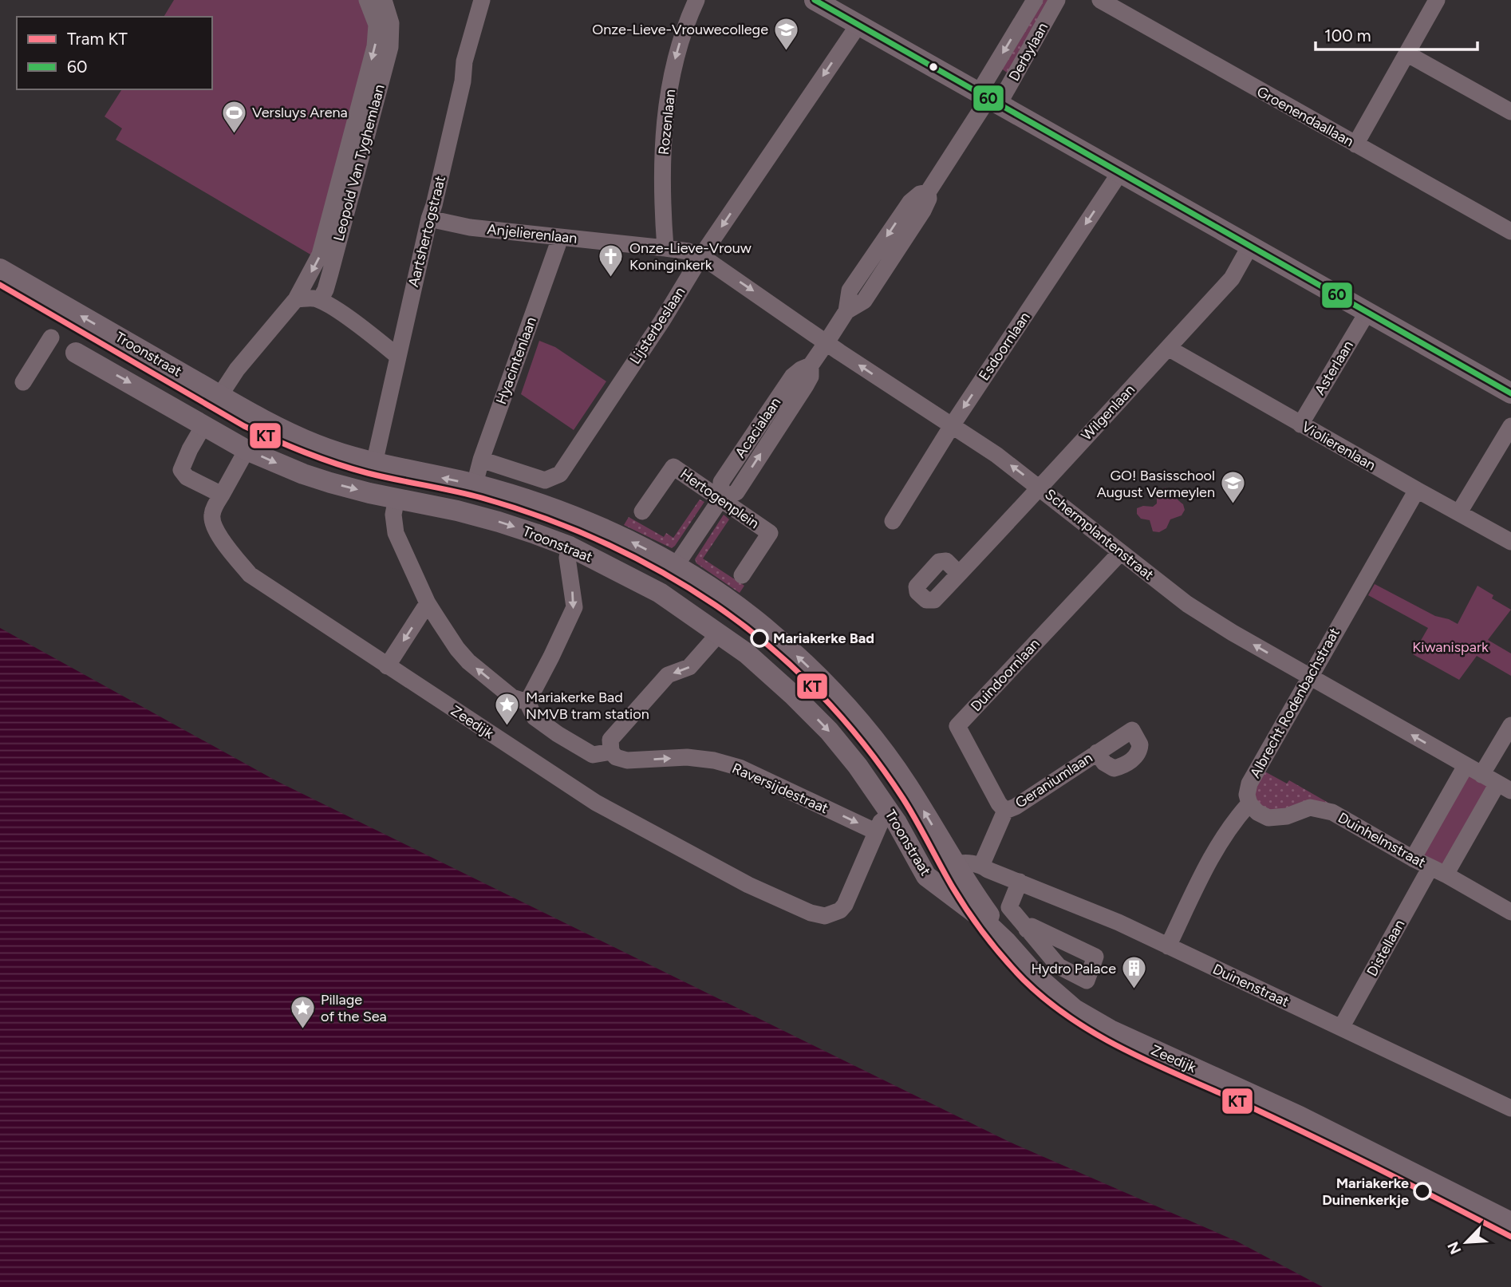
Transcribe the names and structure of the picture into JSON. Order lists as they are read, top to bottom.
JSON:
{
  "streets": {
    "main road": ["Troonstraat", "Acacialaan", "Zeedijk"],
    "street": [
      "Derbylaan",
      "Groenendaallaan",
      "Rozenlaan",
      "Leopold Van Tyghemlaan",
      "Aartshertogstraat",
      "Anjelierenlaan",
      "Lijsterbeslaan",
      "Esdoornlaan",
      "Hyacintenlaan",
      "Asterlaan",
      "Wilgenlaan",
      "Violierenlaan",
      "Hertogenplein",
      "Schermplantenstraat",
      "Duindoornlaan",
      "Albrecht Rodenbachstraat",
      "Geraniumlaan",
      "Raversijdestraat",
      "Duinhelmstraat",
      "Distellaan",
      "Duinenstraat"
    ]
  },
  "crossings": [
    ["Derbylaan", "Acacialaan"],
    ["Rozenlaan", "Anjelierenlaan"],
    ["Leopold Van Tyghemlaan", "Troonstraat"],
    ["Aartshertogstraat", "Anjelierenlaan"],
    ["Aartshertogstraat", "Troonstraat"],
    ["Anjelierenlaan", "Lijsterbeslaan"],
    ["Anjelierenlaan", "Hyacintenlaan"],
    ["Anjelierenlaan", "Schermplantenstraat"],
    ["Lijsterbeslaan", "Hyacintenlaan"],
    ["Lijsterbeslaan", "Schermplantenstraat"],
    ["Esdoornlaan", "Schermplantenstraat"],
    ["Troonstraat", "Hyacintenlaan"],
    ["Troonstraat", "Acacialaan"],
    ["Troonstraat", "Zeedijk"],
    ["Troonstraat", "Raversijdestraat"],
    ["Asterlaan", "Violierenlaan"],
    ["Wilgenlaan", "Violierenlaan"],
    ["Wilgenlaan", "Schermplantenstraat"],
    ["Acacialaan", "Hertogenplein"],
    ["Acacialaan", "Schermplantenstraat"],
    ["Violierenlaan", "Albrecht Rodenbachstraat"],
    ["Schermplantenstraat", "Duindoornlaan"],
    ["Schermplantenstraat", "Albrecht Rodenbachstraat"],
    ["Duindoornlaan", "Geraniumlaan"],
    ["Albrecht Rodenbachstraat", "Duinhelmstraat"],
    ["Zeedijk", "Raversijdestraat"],
    ["Geraniumlaan", "Duinenstraat"],
    ["Duinhelmstraat", "Distellaan"],
    ["Distellaan", "Duinenstraat"]
  ],
  "one_way": ["Rozenlaan", "Lijsterbeslaan", "Esdoornlaan"],
  "parks": ["Kiwanispark"],
  "places": {
    "school or university": ["Onze-Lieve-Vrouwecollege", "GO! Basisschool August Vermeylen"],
    "sports": ["Versluys Arena"],
    "church": ["Onze-Lieve-Vrouw Koninginkerk"],
    "other": ["Mariakerke Bad", "Mariakerke Duinenkerkje"],
    "place": ["Mariakerke Bad NMVB tram station", "Pillage of the Sea"],
    "building": ["Hydro Palace"]
  },
  "lines": ["transit line 60", "tram line KT"],
  "legend": ["Tram KT", "60"],
  "scale_bar": "100 m",
  "north": "bottom left"
}
